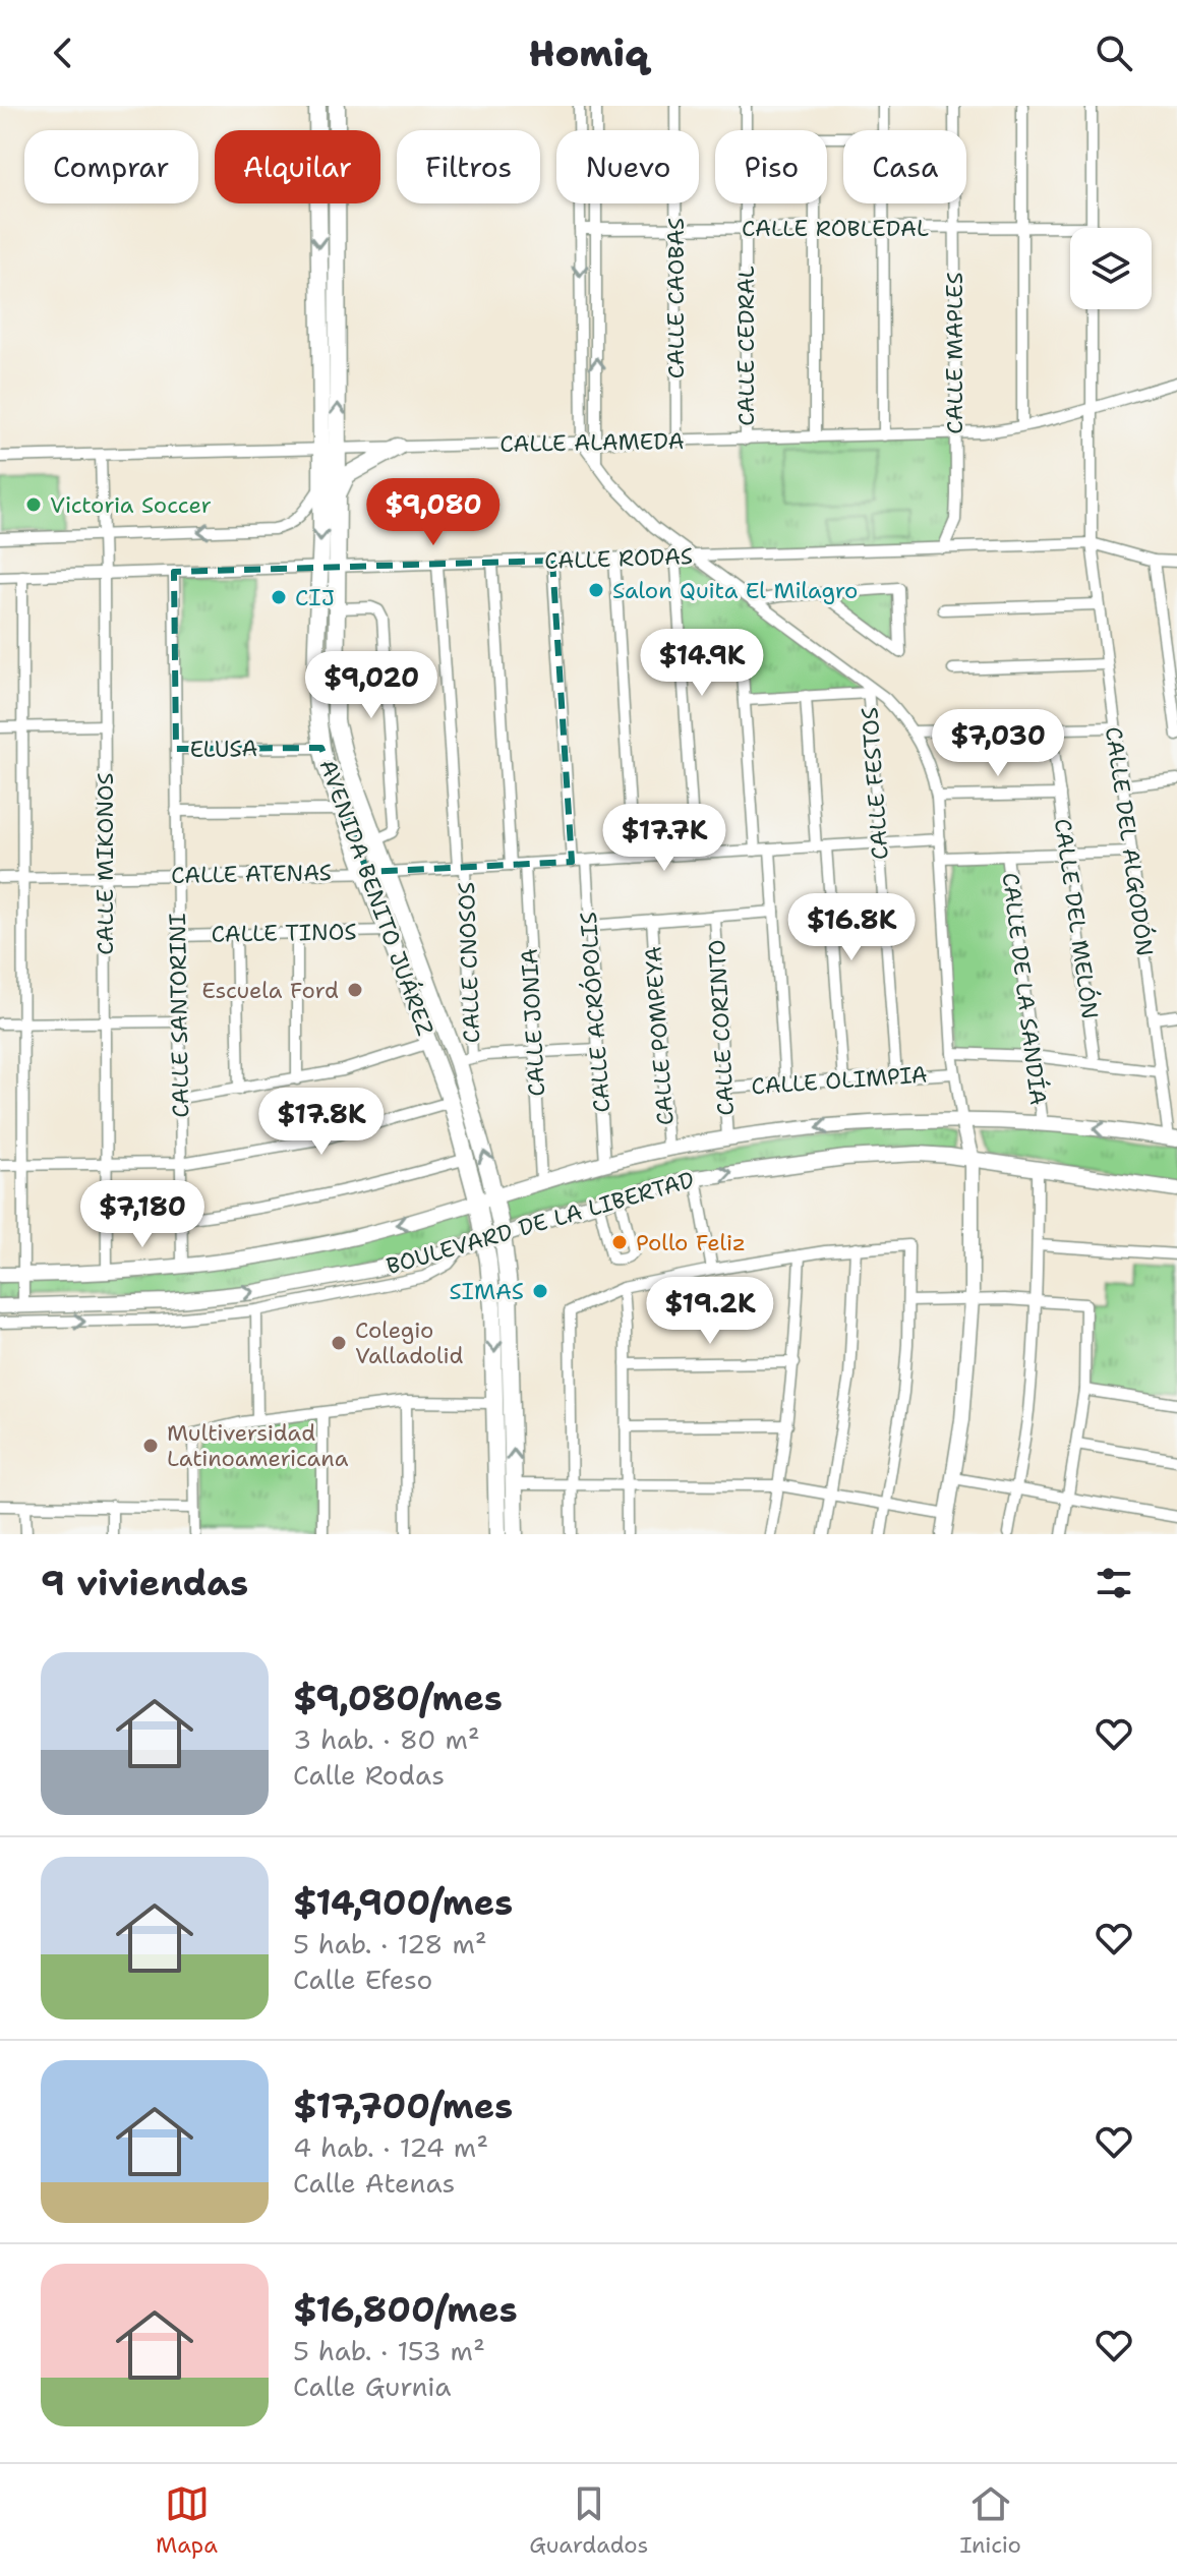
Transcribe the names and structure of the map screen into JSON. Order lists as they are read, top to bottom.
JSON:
{
  "streets": {
    "main road": ["AVENIDA BENITO JUÁREZ", "BOULEVARD DE LA LIBERTAD"],
    "street": [
      "CALLE ROBLEDAL",
      "CALLE CAOBAS",
      "CALLE CEDRAL",
      "CALLE MAPLES",
      "CALLE ALAMEDA",
      "CALLE RODAS",
      "ELUSA",
      "CALLE FESTOS",
      "CALLE DEL ALGODÓN",
      "CALLE MIKONOS",
      "CALLE ATENAS",
      "CALLE DEL MELÓN",
      "CALLE TINOS",
      "CALLE CNOSOS",
      "CALLE DE LA SANDÍA",
      "CALLE ACRÓPOLIS",
      "CALLE SANTORINI",
      "CALLE JONIA",
      "CALLE CORINTO",
      "CALLE POMPEYA",
      "CALLE OLIMPIA"
    ]
  },
  "crossings": [
    ["CALLE ROBLEDAL", "CALLE CAOBAS"],
    ["CALLE ROBLEDAL", "CALLE CEDRAL"],
    ["CALLE ROBLEDAL", "CALLE MAPLES"],
    ["CALLE CAOBAS", "CALLE ALAMEDA"],
    ["CALLE CEDRAL", "CALLE ALAMEDA"],
    ["CALLE MAPLES", "CALLE ALAMEDA"],
    ["CALLE MAPLES", "CALLE RODAS"],
    ["CALLE ALAMEDA", "CALLE DEL ALGODÓN"],
    ["CALLE ALAMEDA", "CALLE MIKONOS"],
    ["CALLE ALAMEDA", "AVENIDA BENITO JUÁREZ"],
    ["CALLE RODAS", "CALLE DEL ALGODÓN"],
    ["CALLE RODAS", "CALLE MIKONOS"],
    ["CALLE RODAS", "AVENIDA BENITO JUÁREZ"],
    ["CALLE RODAS", "CALLE CNOSOS"],
    ["CALLE RODAS", "CALLE SANTORINI"],
    ["ELUSA", "AVENIDA BENITO JUÁREZ"],
    ["ELUSA", "CALLE SANTORINI"],
    ["CALLE FESTOS", "CALLE ATENAS"],
    ["CALLE FESTOS", "CALLE OLIMPIA"],
    ["CALLE DEL ALGODÓN", "BOULEVARD DE LA LIBERTAD"],
    ["CALLE MIKONOS", "CALLE ATENAS"],
    ["CALLE MIKONOS", "BOULEVARD DE LA LIBERTAD"],
    ["CALLE ATENAS", "AVENIDA BENITO JUÁREZ"],
    ["CALLE ATENAS", "CALLE CNOSOS"],
    ["CALLE ATENAS", "CALLE ACRÓPOLIS"],
    ["CALLE ATENAS", "CALLE SANTORINI"],
    ["CALLE ATENAS", "CALLE JONIA"],
    ["AVENIDA BENITO JUÁREZ", "CALLE TINOS"],
    ["AVENIDA BENITO JUÁREZ", "CALLE CNOSOS"],
    ["AVENIDA BENITO JUÁREZ", "BOULEVARD DE LA LIBERTAD"],
    ["CALLE TINOS", "CALLE SANTORINI"],
    ["CALLE DE LA SANDÍA", "BOULEVARD DE LA LIBERTAD"],
    ["CALLE ACRÓPOLIS", "BOULEVARD DE LA LIBERTAD"],
    ["CALLE SANTORINI", "BOULEVARD DE LA LIBERTAD"],
    ["CALLE JONIA", "BOULEVARD DE LA LIBERTAD"],
    ["CALLE CORINTO", "CALLE OLIMPIA"],
    ["CALLE CORINTO", "BOULEVARD DE LA LIBERTAD"],
    ["CALLE POMPEYA", "BOULEVARD DE LA LIBERTAD"]
  ],
  "places": [
    "Victoria Soccer",
    "Salon Quita El Milagro",
    "CIJ",
    "Escuela Ford",
    "Pollo Feliz",
    "SIMAS",
    "Colegio Valladolid",
    "Multiversidad Latinoamericana"
  ],
  "page": {
    "header": "Homiq",
    "chip": [
      "Comprar",
      "Alquilar",
      "Filtros",
      "Nuevo",
      "Piso",
      "Casa"
    ],
    "price": [
      "$9,080",
      "$14.9K",
      "$9,020",
      "$7,030",
      "$17.7K",
      "$16.8K",
      "$17.8K",
      "$7,180",
      "$19.2K"
    ],
    "heading": "9 viviendas",
    "list": [
      {
        "name": "$9,080/mes",
        "note": "3 hab. · 80 m² · Calle Rodas"
      },
      {
        "name": "$14,900/mes",
        "note": "5 hab. · 128 m² · Calle Efeso"
      },
      {
        "name": "$17,700/mes",
        "note": "4 hab. · 124 m² · Calle Atenas"
      },
      {
        "name": "$16,800/mes",
        "note": "5 hab. · 153 m² · Calle Gurnia"
      }
    ],
    "tabs": ["Mapa", "Guardados", "Inicio"]
  }
}
